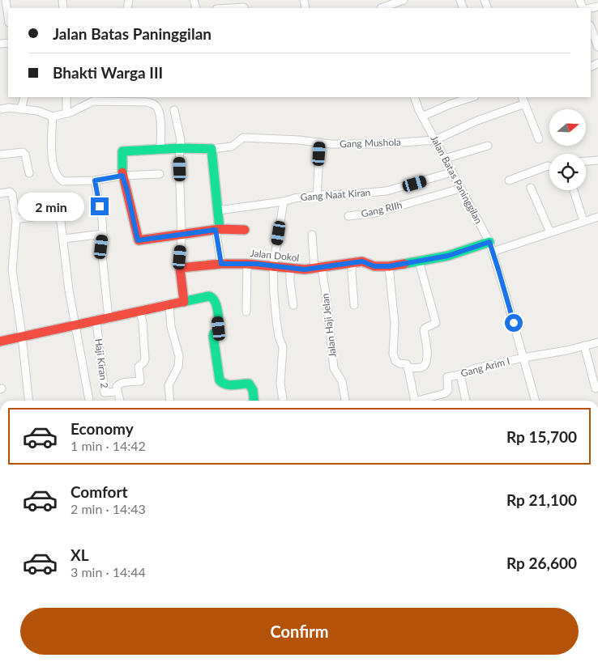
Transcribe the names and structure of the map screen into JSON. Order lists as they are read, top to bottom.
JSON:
{
  "streets": {
    "street": [
      "Gang Mushola",
      "Jalan Batas Paninggilan",
      "Gang Naat Kiran",
      "Gang RIIh",
      "Jalan Dokol",
      "Jalan Haji Jelan",
      "Haji Kiran 2",
      "Gang Arim I"
    ]
  },
  "crossings": [
    ["Gang Mushola", "Jalan Batas Paninggilan"],
    ["Jalan Batas Paninggilan", "Gang Naat Kiran"],
    ["Jalan Batas Paninggilan", "Gang RIIh"],
    ["Jalan Batas Paninggilan", "Jalan Dokol"],
    ["Jalan Batas Paninggilan", "Gang Arim I"],
    ["Jalan Dokol", "Jalan Haji Jelan"]
  ],
  "north": "right",
  "page": {
    "banner": ["Jalan Batas Paninggilan", "Bhakti Warga III"],
    "bubble": "2 min",
    "list": [
      {
        "name": "Economy",
        "note": "1 min · 14:42",
        "value": "Rp 15,700"
      },
      {
        "name": "Comfort",
        "note": "2 min · 14:43",
        "value": "Rp 21,100"
      },
      {
        "name": "XL",
        "note": "3 min · 14:44",
        "value": "Rp 26,600"
      }
    ],
    "buttons": "Confirm"
  }
}
